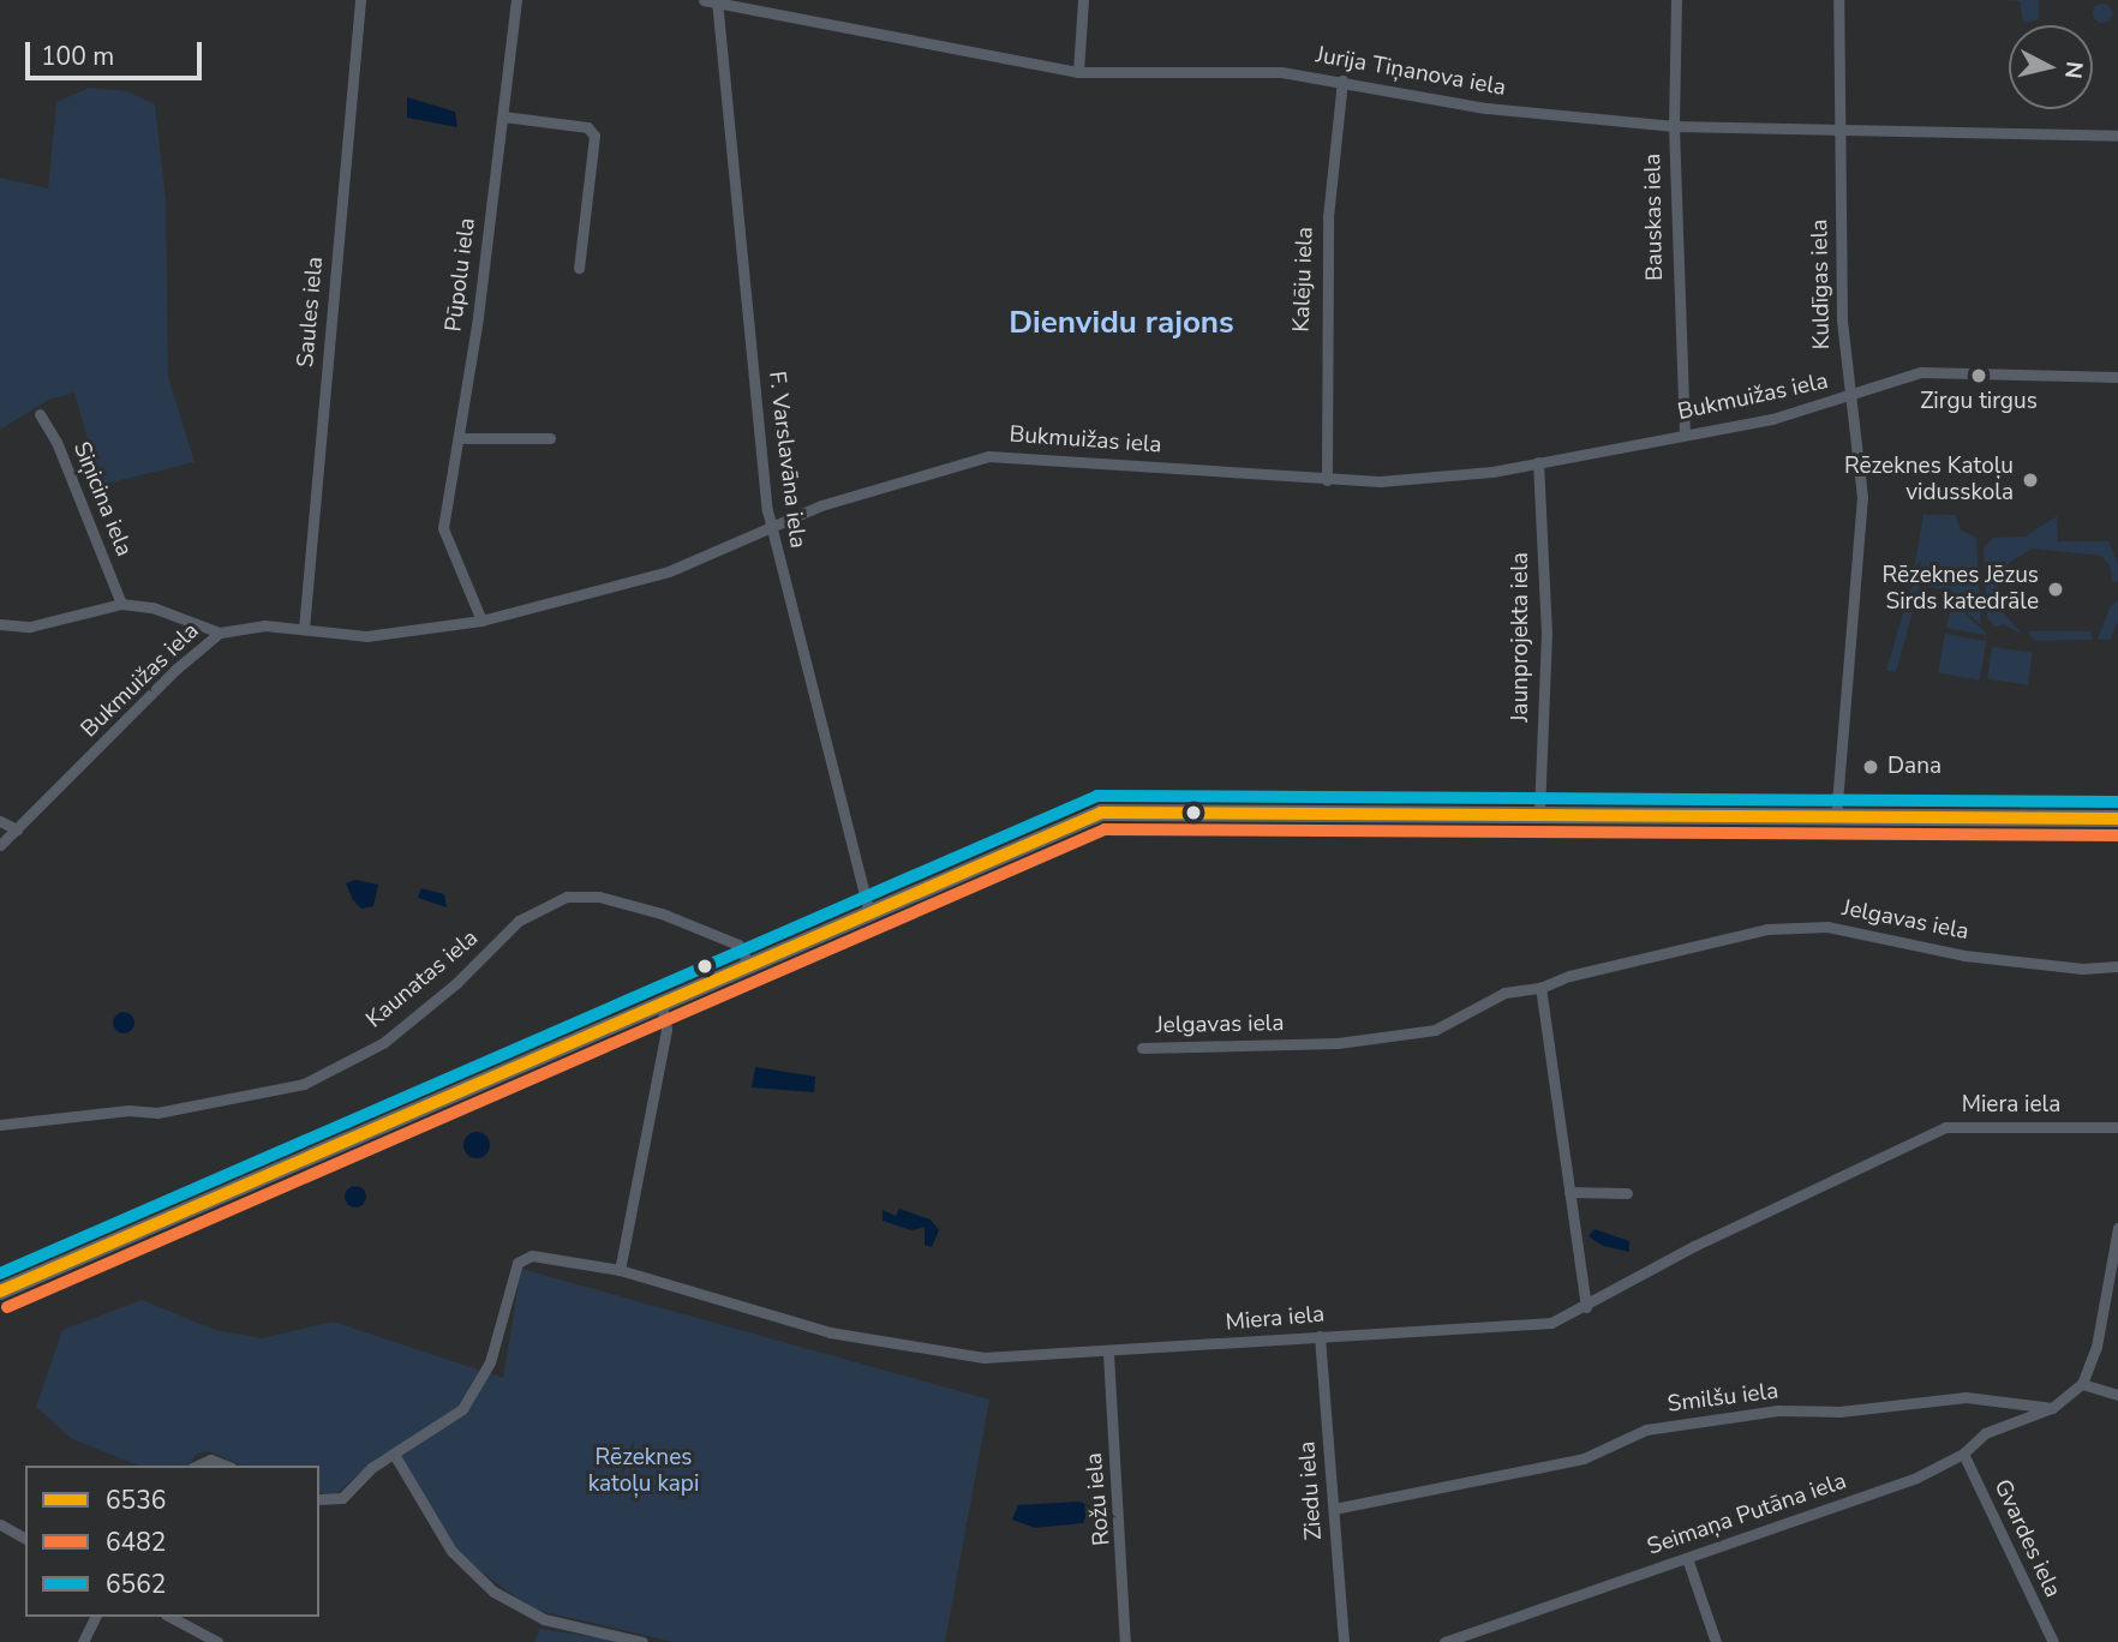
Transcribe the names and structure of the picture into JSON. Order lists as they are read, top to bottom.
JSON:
{
  "streets": {
    "street": [
      "Jurija Tiņanova iela",
      "Bauskas iela",
      "Pūpolu iela",
      "Kalēju iela",
      "Kuldīgas iela",
      "Saules iela",
      "Bukmuižas iela",
      "F. Varslavāna iela",
      "Siņicina iela",
      "Jaunprojekta iela",
      "Jelgavas iela",
      "Kaunatas iela",
      "Miera iela",
      "Smilšu iela",
      "Ziedu iela",
      "Rožu iela",
      "Seimaņa Putāna iela",
      "Gvardes iela"
    ]
  },
  "crossings": [
    ["Jurija Tiņanova iela", "Bauskas iela"],
    ["Jurija Tiņanova iela", "Kalēju iela"],
    ["Jurija Tiņanova iela", "Kuldīgas iela"],
    ["Jurija Tiņanova iela", "F. Varslavāna iela"],
    ["Bauskas iela", "Bukmuižas iela"],
    ["Pūpolu iela", "Bukmuižas iela"],
    ["Kalēju iela", "Bukmuižas iela"],
    ["Kuldīgas iela", "Bukmuižas iela"],
    ["Saules iela", "Bukmuižas iela"],
    ["Bukmuižas iela", "F. Varslavāna iela"],
    ["Bukmuižas iela", "Jaunprojekta iela"],
    ["Miera iela", "Ziedu iela"],
    ["Miera iela", "Rožu iela"],
    ["Smilšu iela", "Ziedu iela"],
    ["Smilšu iela", "Seimaņa Putāna iela"],
    ["Seimaņa Putāna iela", "Gvardes iela"]
  ],
  "districts": ["Dienvidu rajons"],
  "parks": ["Rēzeknes katoļu kapi"],
  "places": [
    "Zirgu tirgus",
    "Rēzeknes Katoļu vidusskola",
    "Rēzeknes Jēzus Sirds katedrāle",
    "Dana"
  ],
  "lines": ["transit line 6562", "transit line 6536", "transit line 6482"],
  "legend": ["6536", "6482", "6562"],
  "scale_bar": "100 m",
  "north": "right"
}
